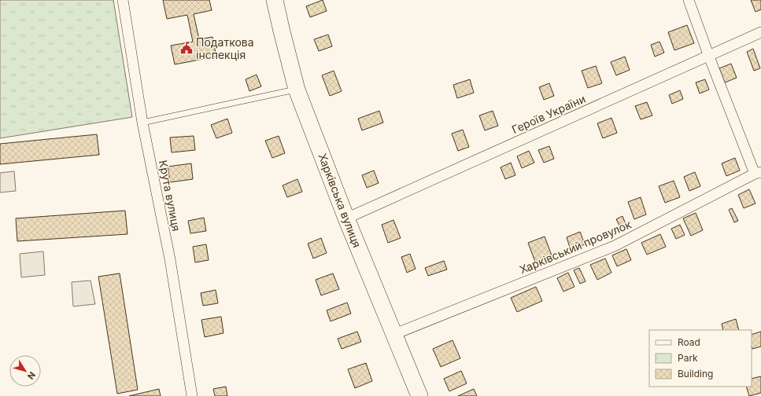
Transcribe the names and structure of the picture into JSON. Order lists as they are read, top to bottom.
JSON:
{
  "streets": {
    "main road": ["Харківська вулиця"],
    "street": ["Героїв України", "Крута вулиця", "Харківський провулок"]
  },
  "crossings": [
    ["Героїв України", "Харківська вулиця"],
    ["Харківська вулиця", "Харківський провулок"]
  ],
  "places": {
    "public building": ["Податкова інспекція"]
  },
  "legend": ["Road", "Park", "Building"],
  "north": "bottom right"
}
